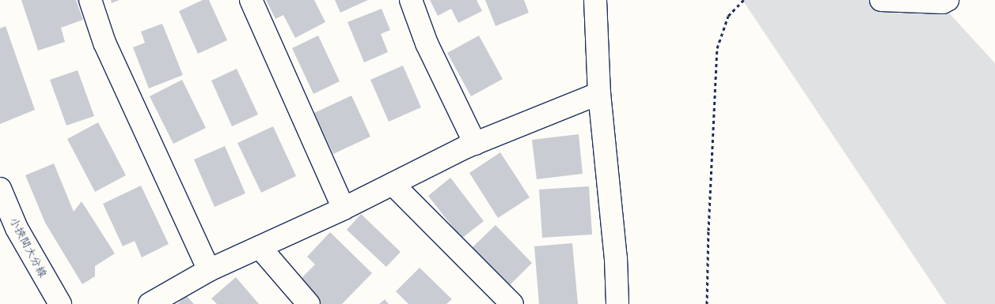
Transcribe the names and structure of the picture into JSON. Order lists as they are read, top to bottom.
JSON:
{
  "streets": {
    "street": ["小挾間大分線"]
  }
}
